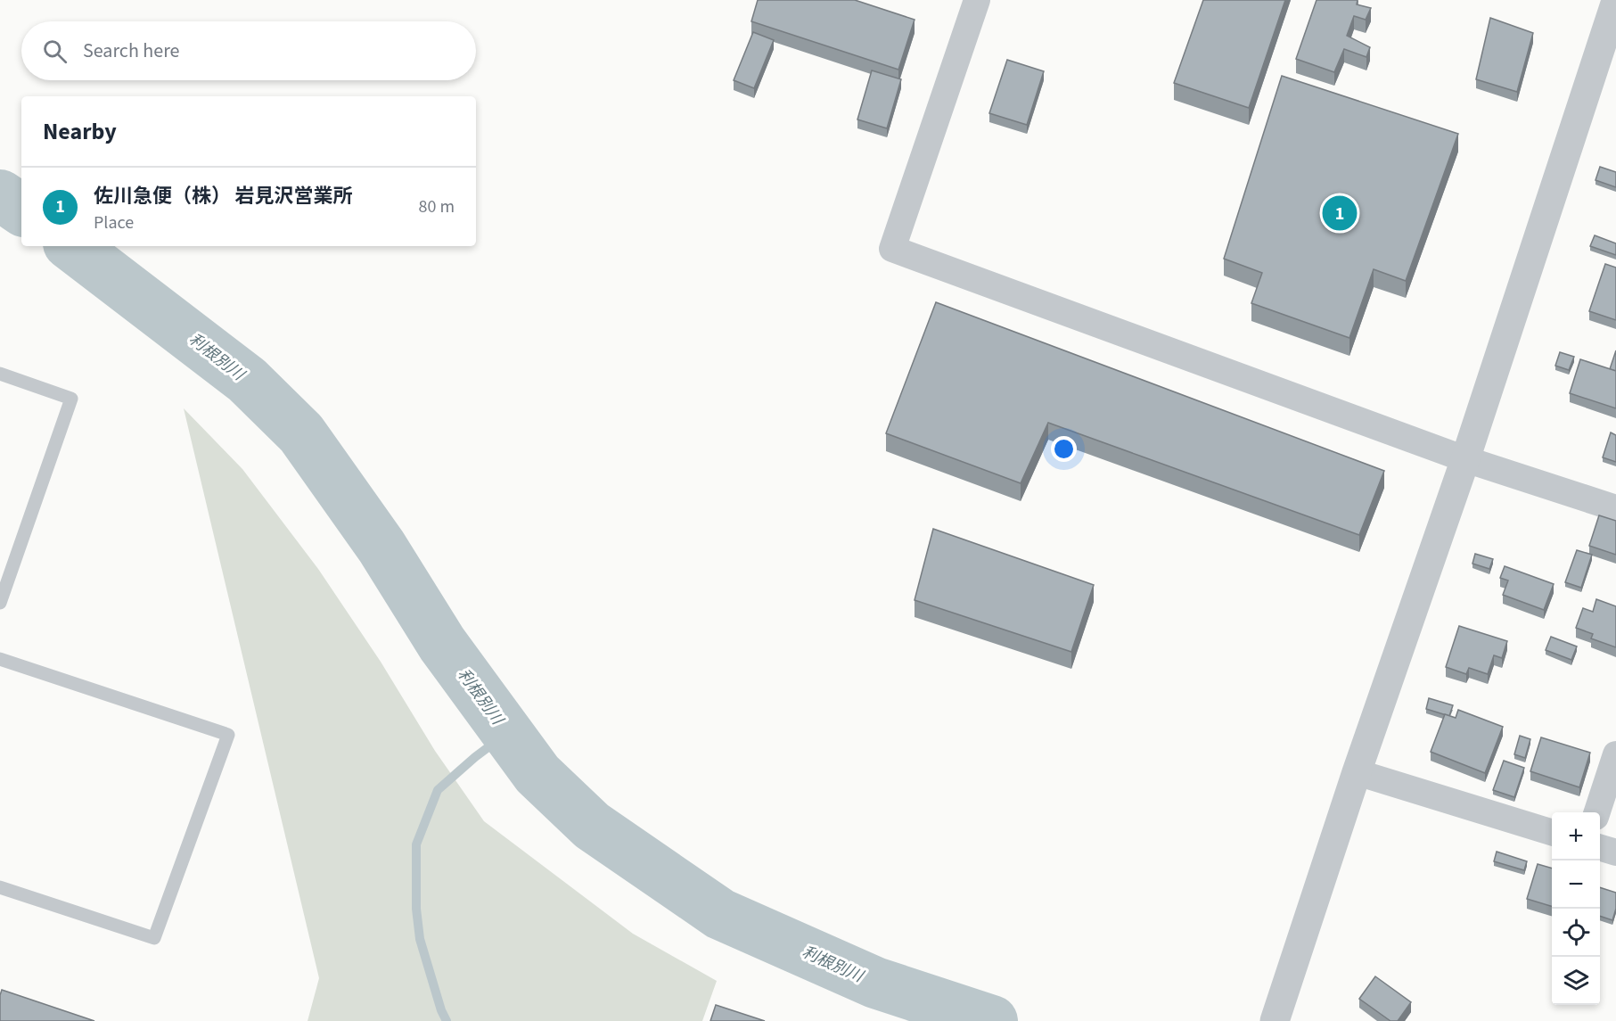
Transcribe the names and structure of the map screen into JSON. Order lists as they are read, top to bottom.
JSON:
{
  "water": ["利根別川"],
  "page": {
    "search": "Search here",
    "heading": "Nearby",
    "list": [
      {
        "mark": "1",
        "name": "佐川急便（株） 岩見沢営業所",
        "note": "Place",
        "value": "80 m"
      }
    ],
    "pins": "1",
    "map_buttons": ["+", "−"]
  }
}
